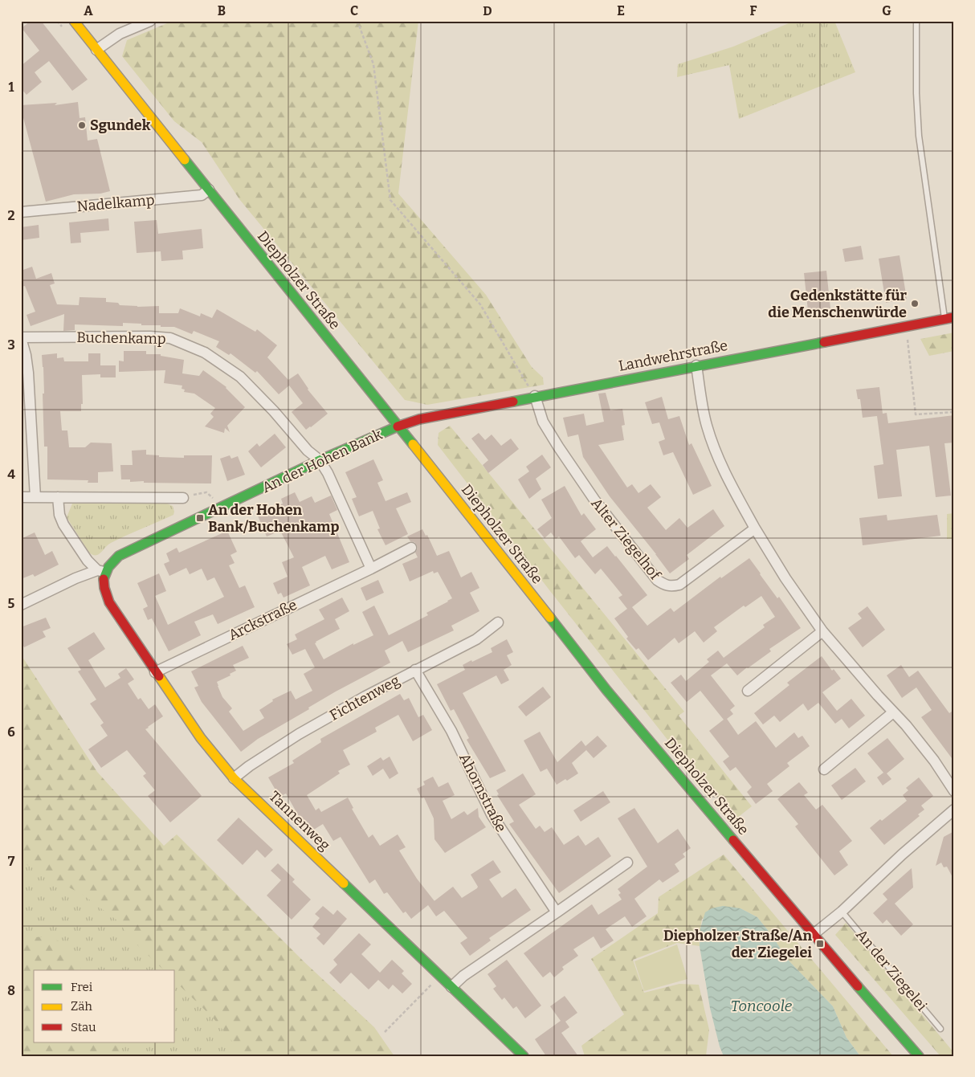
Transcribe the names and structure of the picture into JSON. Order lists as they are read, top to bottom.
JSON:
{
  "streets": {
    "street": [
      "Nadelkamp",
      "Diepholzer Straße",
      "Buchenkamp",
      "Landwehrstraße",
      "An der Hohen Bank",
      "Alter Ziegelhof",
      "Arckstraße",
      "Fichtenweg",
      "Ahornstraße",
      "Tannenweg"
    ],
    "lane": ["An der Ziegelei"]
  },
  "crossings": [
    ["Nadelkamp", "Diepholzer Straße"],
    ["Diepholzer Straße", "Landwehrstraße"],
    ["Diepholzer Straße", "An der Hohen Bank"],
    ["Buchenkamp", "An der Hohen Bank"],
    ["Landwehrstraße", "An der Hohen Bank"],
    ["Landwehrstraße", "Alter Ziegelhof"],
    ["An der Hohen Bank", "Tannenweg"],
    ["Arckstraße", "Tannenweg"],
    ["Fichtenweg", "Ahornstraße"],
    ["Fichtenweg", "Tannenweg"]
  ],
  "water": ["Toncoole"],
  "places": {
    "other": ["Sgundek", "Gedenkstätte für die Menschenwürde"],
    "transit": ["An der Hohen Bank/Buchenkamp", "Diepholzer Straße/An der Ziegelei"]
  },
  "legend": ["Frei", "Zäh", "Stau"],
  "grid": {
    "columns": [
      "A",
      "B",
      "C",
      "D",
      "E",
      "F",
      "G"
    ],
    "rows": [
      "1",
      "2",
      "3",
      "4",
      "5",
      "6",
      "7",
      "8"
    ]
  }
}
